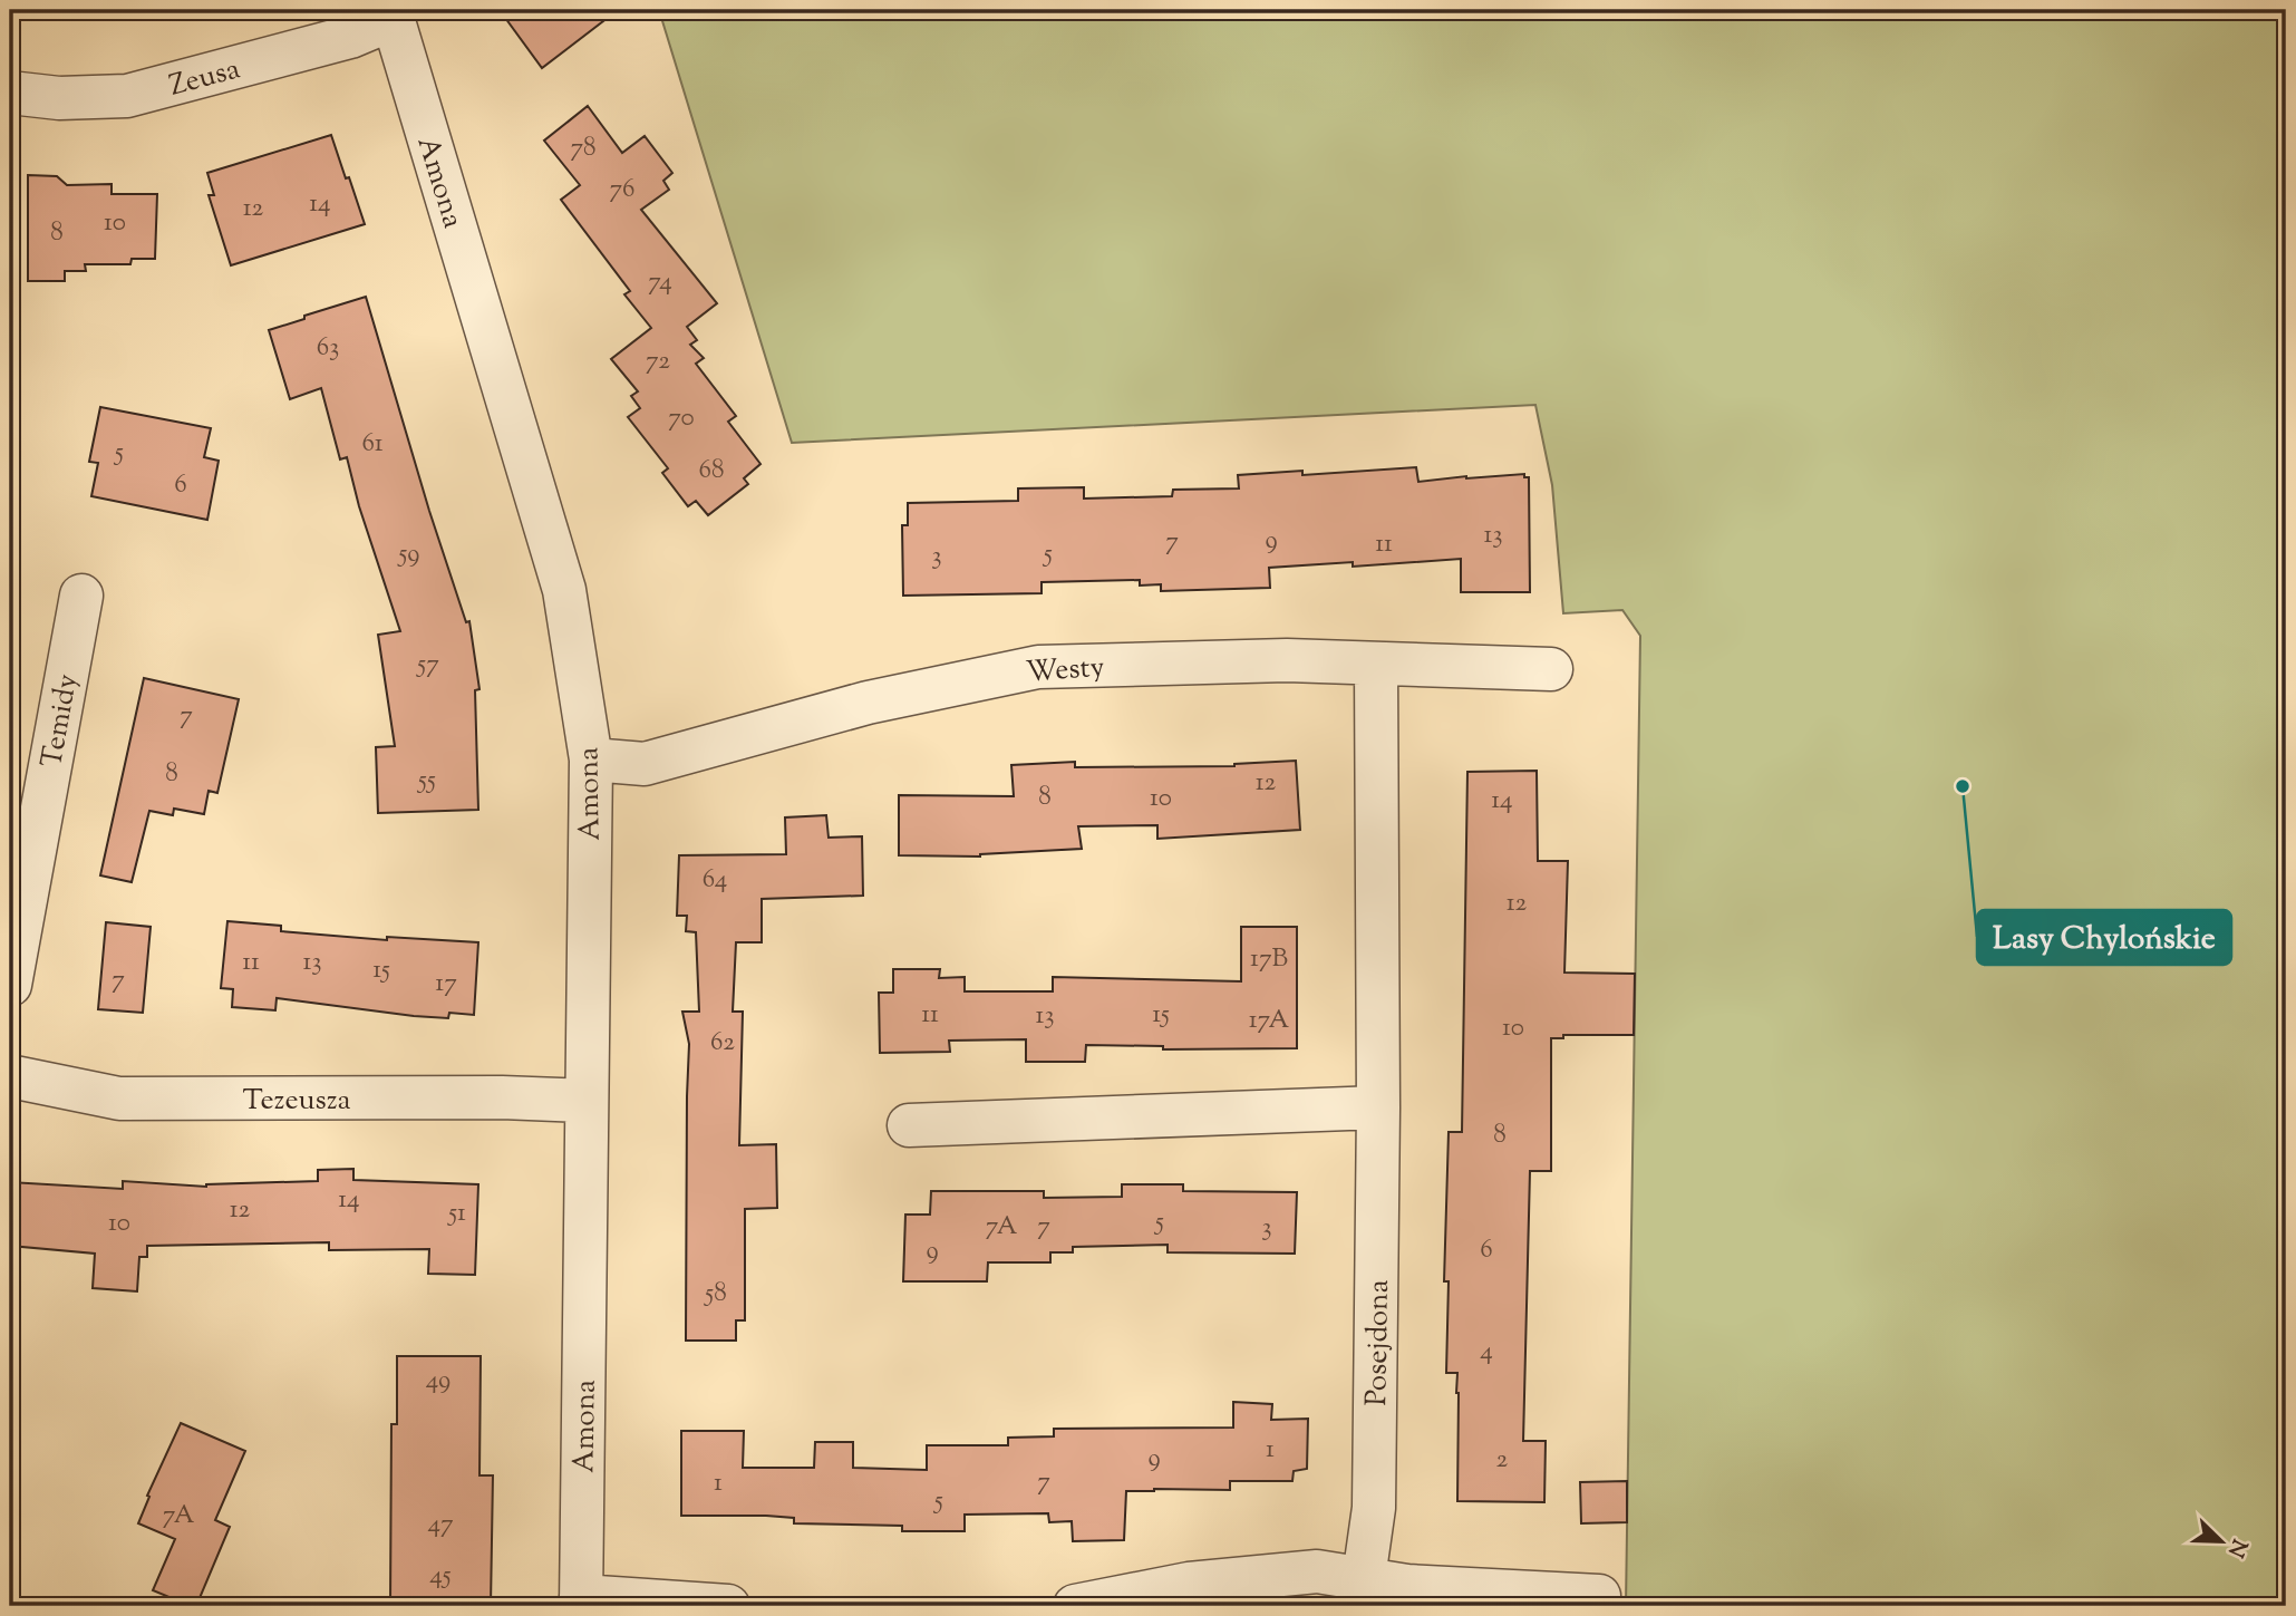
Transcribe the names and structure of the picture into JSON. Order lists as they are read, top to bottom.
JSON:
{
  "streets": {
    "street": [
      "Zeusa",
      "Amona",
      "Westy",
      "Temidy",
      "Tezeusza",
      "Posejdona"
    ]
  },
  "crossings": [
    ["Zeusa", "Amona"],
    ["Amona", "Westy"],
    ["Amona", "Tezeusza"],
    ["Westy", "Posejdona"]
  ],
  "places": ["Lasy Chylońskie"],
  "house_numbers": [
    "78",
    "76",
    "14",
    "12",
    "10",
    "8",
    "74",
    "63",
    "72",
    "70",
    "61",
    "5",
    "68",
    "6",
    "13",
    "9",
    "7",
    "11",
    "59",
    "5",
    "3",
    "57",
    "7",
    "8",
    "55",
    "12",
    "8",
    "10",
    "14",
    "64",
    "12",
    "17B",
    "11",
    "13",
    "15",
    "7",
    "17",
    "11",
    "15",
    "13",
    "17A",
    "10",
    "62",
    "8",
    "14",
    "12",
    "51",
    "5",
    "10",
    "7A",
    "7",
    "3",
    "6",
    "9",
    "58",
    "4",
    "49",
    "1",
    "9",
    "2",
    "7",
    "1",
    "5",
    "7A",
    "47",
    "45"
  ],
  "north": "bottom right"
}
